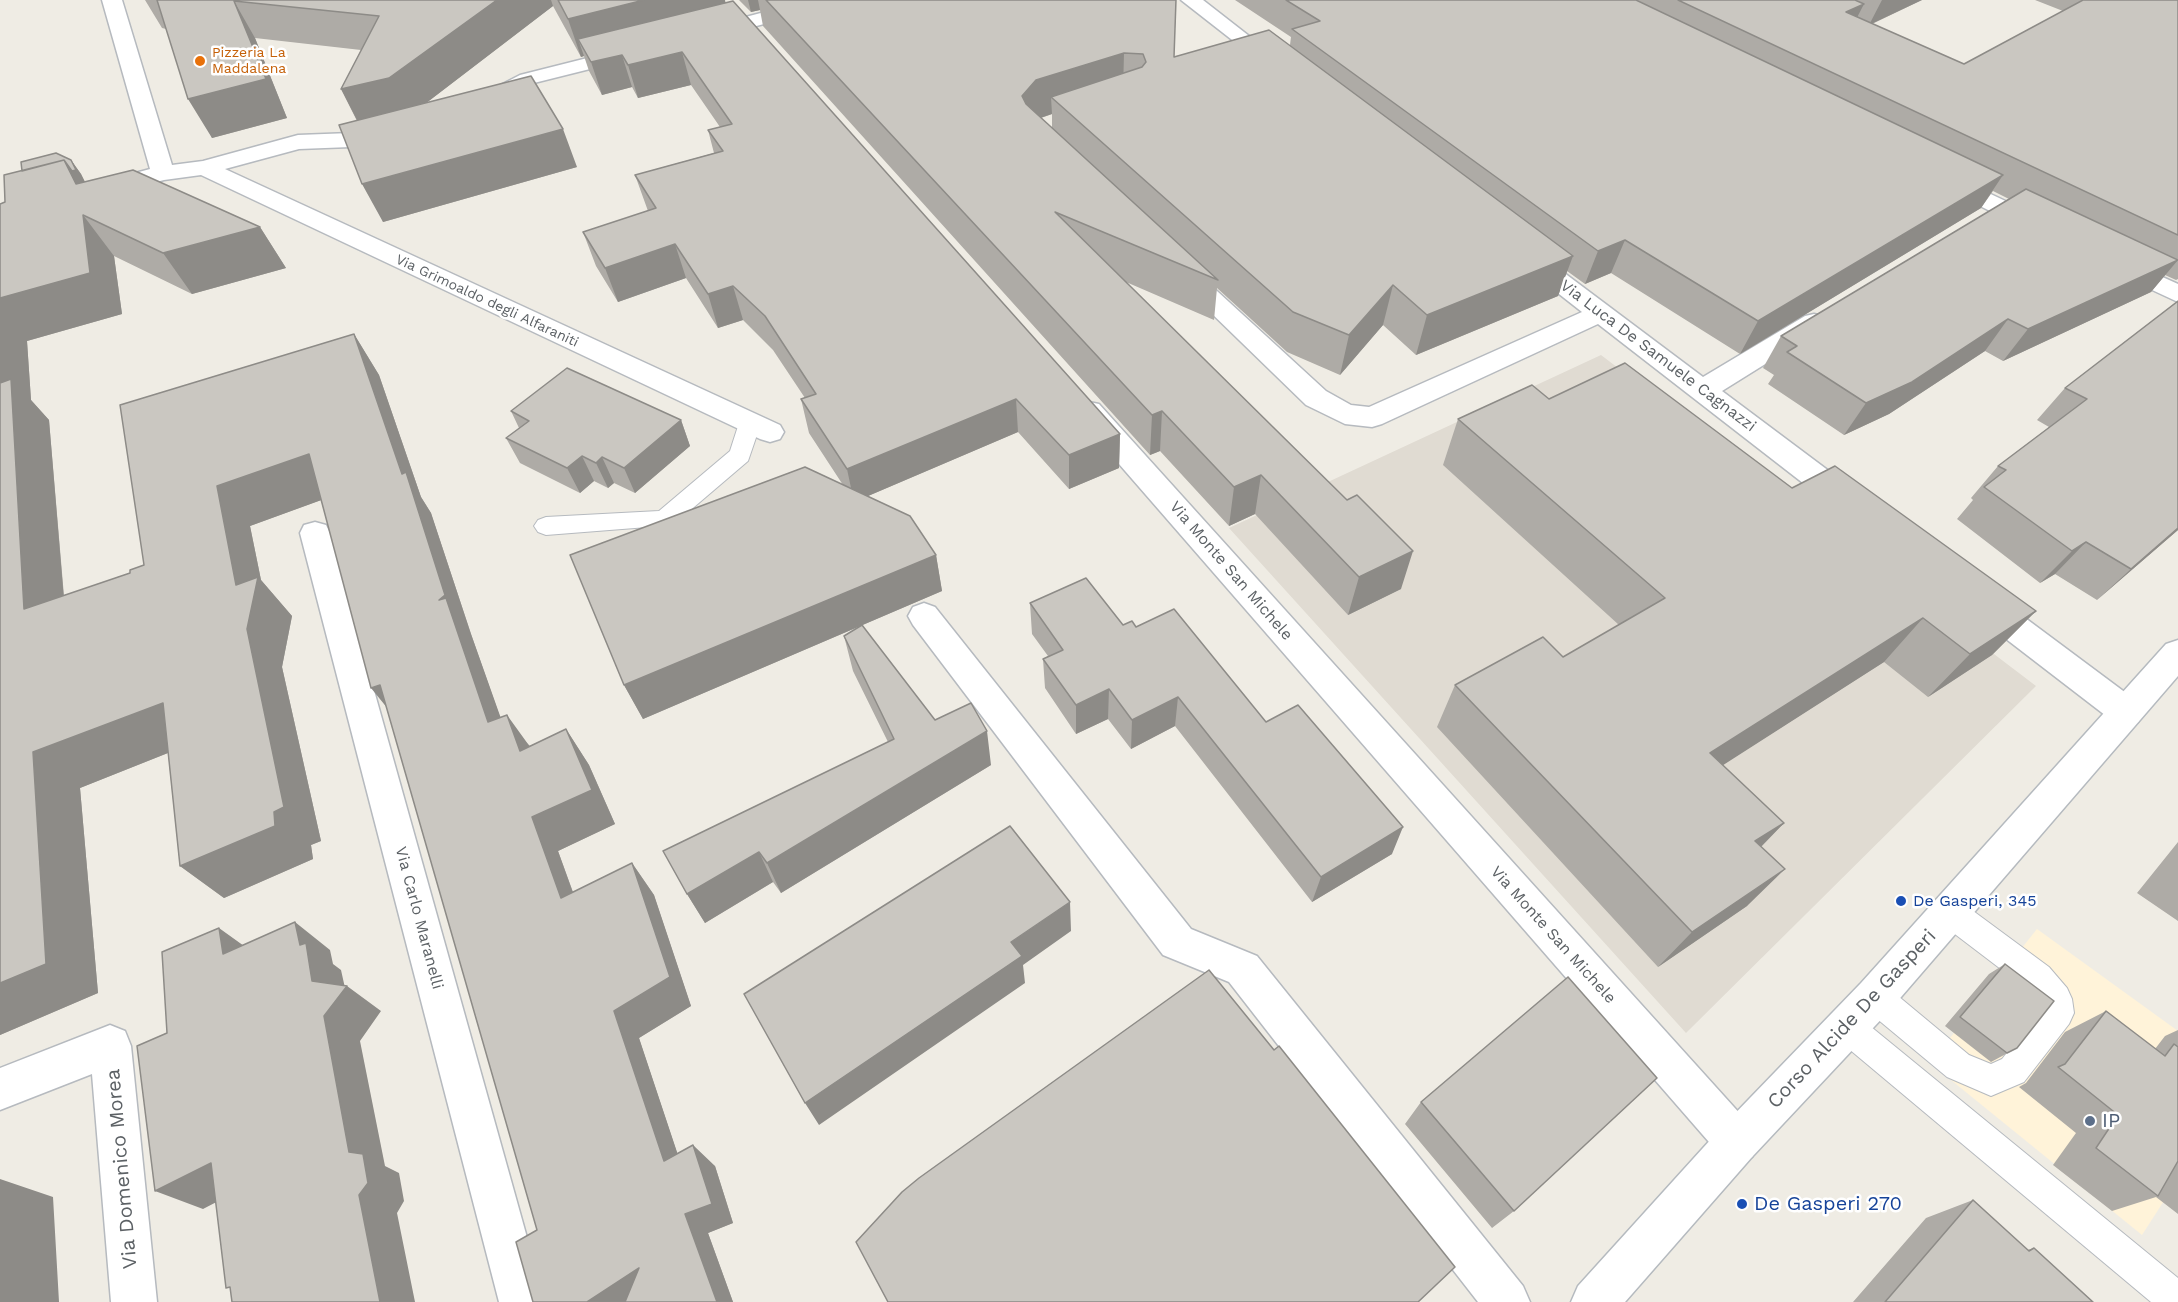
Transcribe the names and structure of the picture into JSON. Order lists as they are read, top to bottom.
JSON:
{
  "streets": {
    "street": [
      "Via Grimoaldo degli Alfaraniti",
      "Via Luca De Samuele Cagnazzi",
      "Via Monte San Michele",
      "Via Carlo Maranelli",
      "Corso Alcide De Gasperi",
      "Via Domenico Morea"
    ]
  },
  "crossings": [
    ["Via Monte San Michele", "Corso Alcide De Gasperi"]
  ],
  "places": [
    "Pizzeria La Maddalena",
    "De Gasperi, 345",
    "IP",
    "De Gasperi 270"
  ]
}
